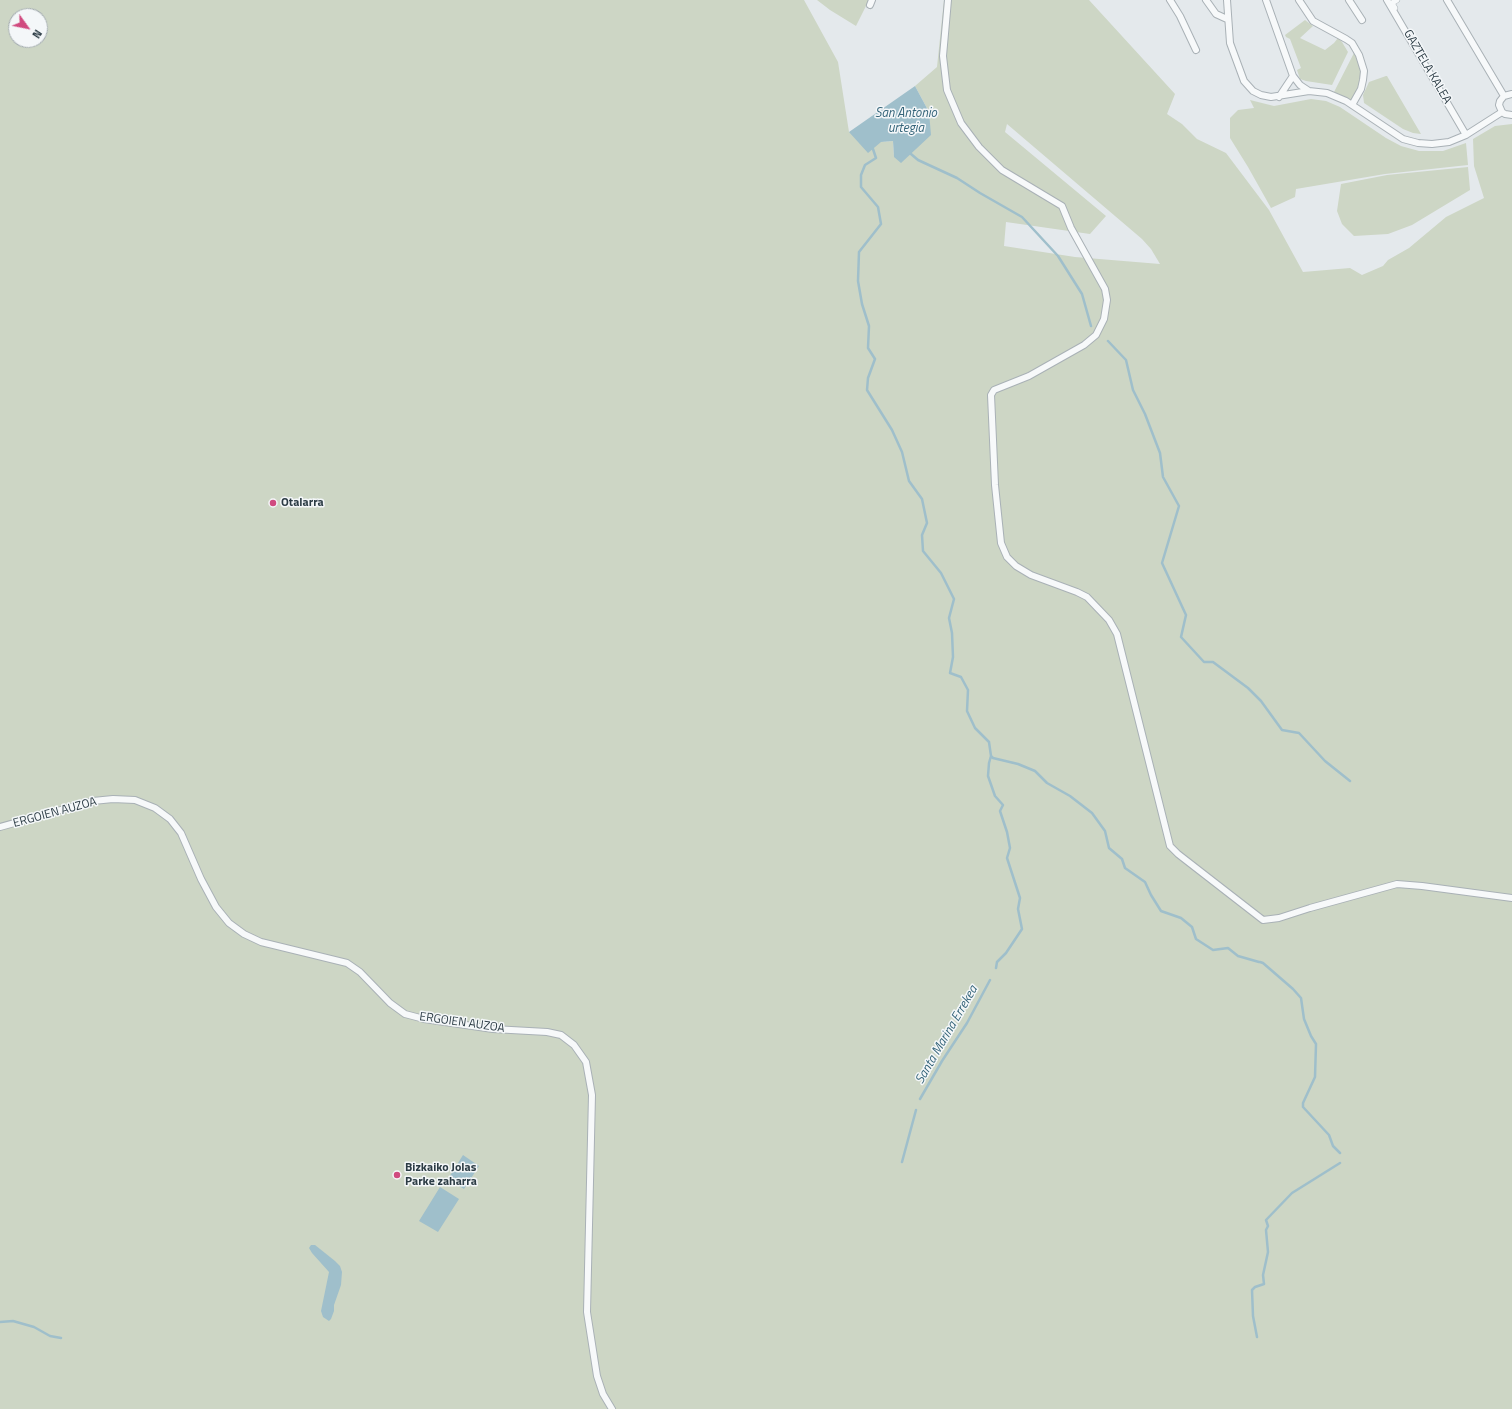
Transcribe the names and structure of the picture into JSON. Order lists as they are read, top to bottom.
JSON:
{
  "streets": {
    "street": ["GAZTELA KALEA", "ERGOIEN AUZOA"]
  },
  "water": ["San Antonio urtegia", "Santa Marina Errekea"],
  "places": ["Otalarra", "Bizkaiko Jolas Parke zaharra"],
  "north": "bottom right"
}
